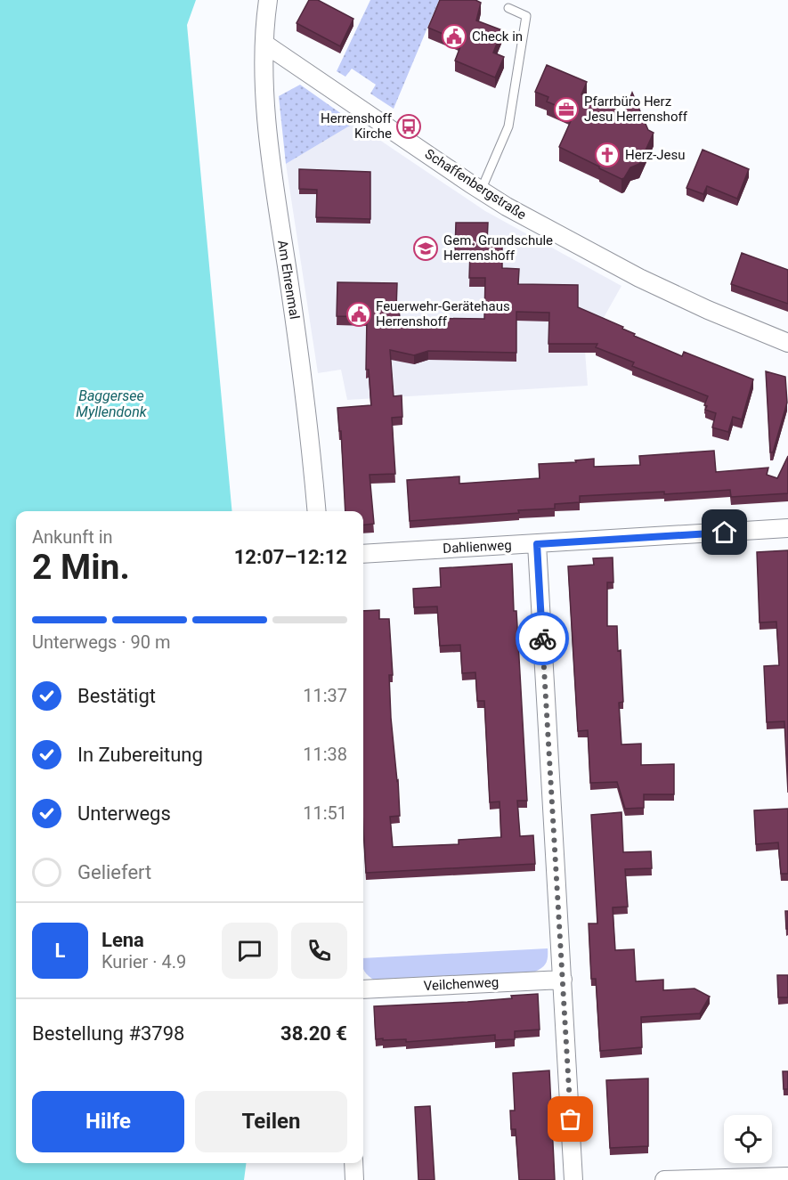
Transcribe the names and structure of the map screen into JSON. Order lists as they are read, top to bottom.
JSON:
{
  "streets": {
    "street": [
      "Schaffenbergstraße",
      "Am Ehrenmal",
      "Dahlienweg",
      "Veilchenweg"
    ]
  },
  "crossings": [
    ["Schaffenbergstraße", "Am Ehrenmal"]
  ],
  "water": ["Baggersee Myllendonk"],
  "places": {
    "public building": ["Check in", "Feuerwehr-Gerätehaus Herrenshoff"],
    "office": ["Pfarrbüro Herz Jesu Herrenshoff"],
    "bus stop": ["Herrenshoff Kirche"],
    "church": ["Herz-Jesu"],
    "school or university": ["Gem. Grundschule Herrenshoff"]
  },
  "page": {
    "heading": ["2 Min.", "Ankunft in", "12:07–12:12"],
    "panel": [
      "Lena",
      "Kurier · 4.9",
      "Bestellung #3798",
      "38.20 €"
    ],
    "bar": "Unterwegs · 90 m",
    "list": [
      ["Bestätigt", "11:37"],
      ["In Zubereitung", "11:38"],
      ["Unterwegs", "11:51"],
      "Geliefert"
    ],
    "round": "L",
    "buttons": ["Hilfe", "Teilen"]
  }
}
